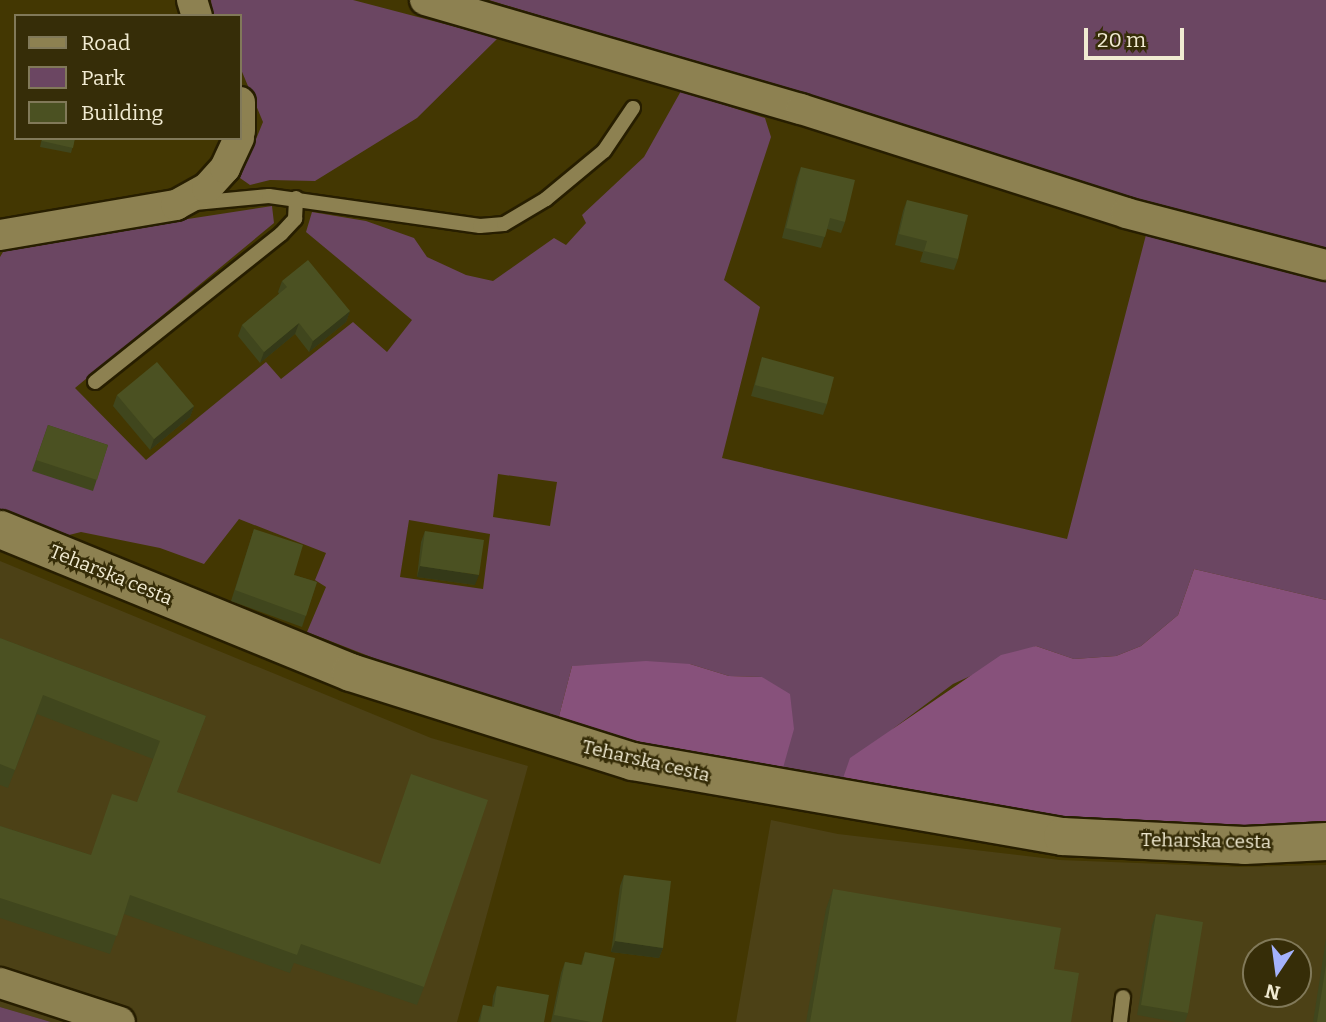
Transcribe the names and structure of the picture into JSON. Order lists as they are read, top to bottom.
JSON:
{
  "streets": {
    "street": ["Teharska cesta"]
  },
  "legend": ["Road", "Park", "Building"],
  "scale_bar": "20 m",
  "north": "bottom"
}
